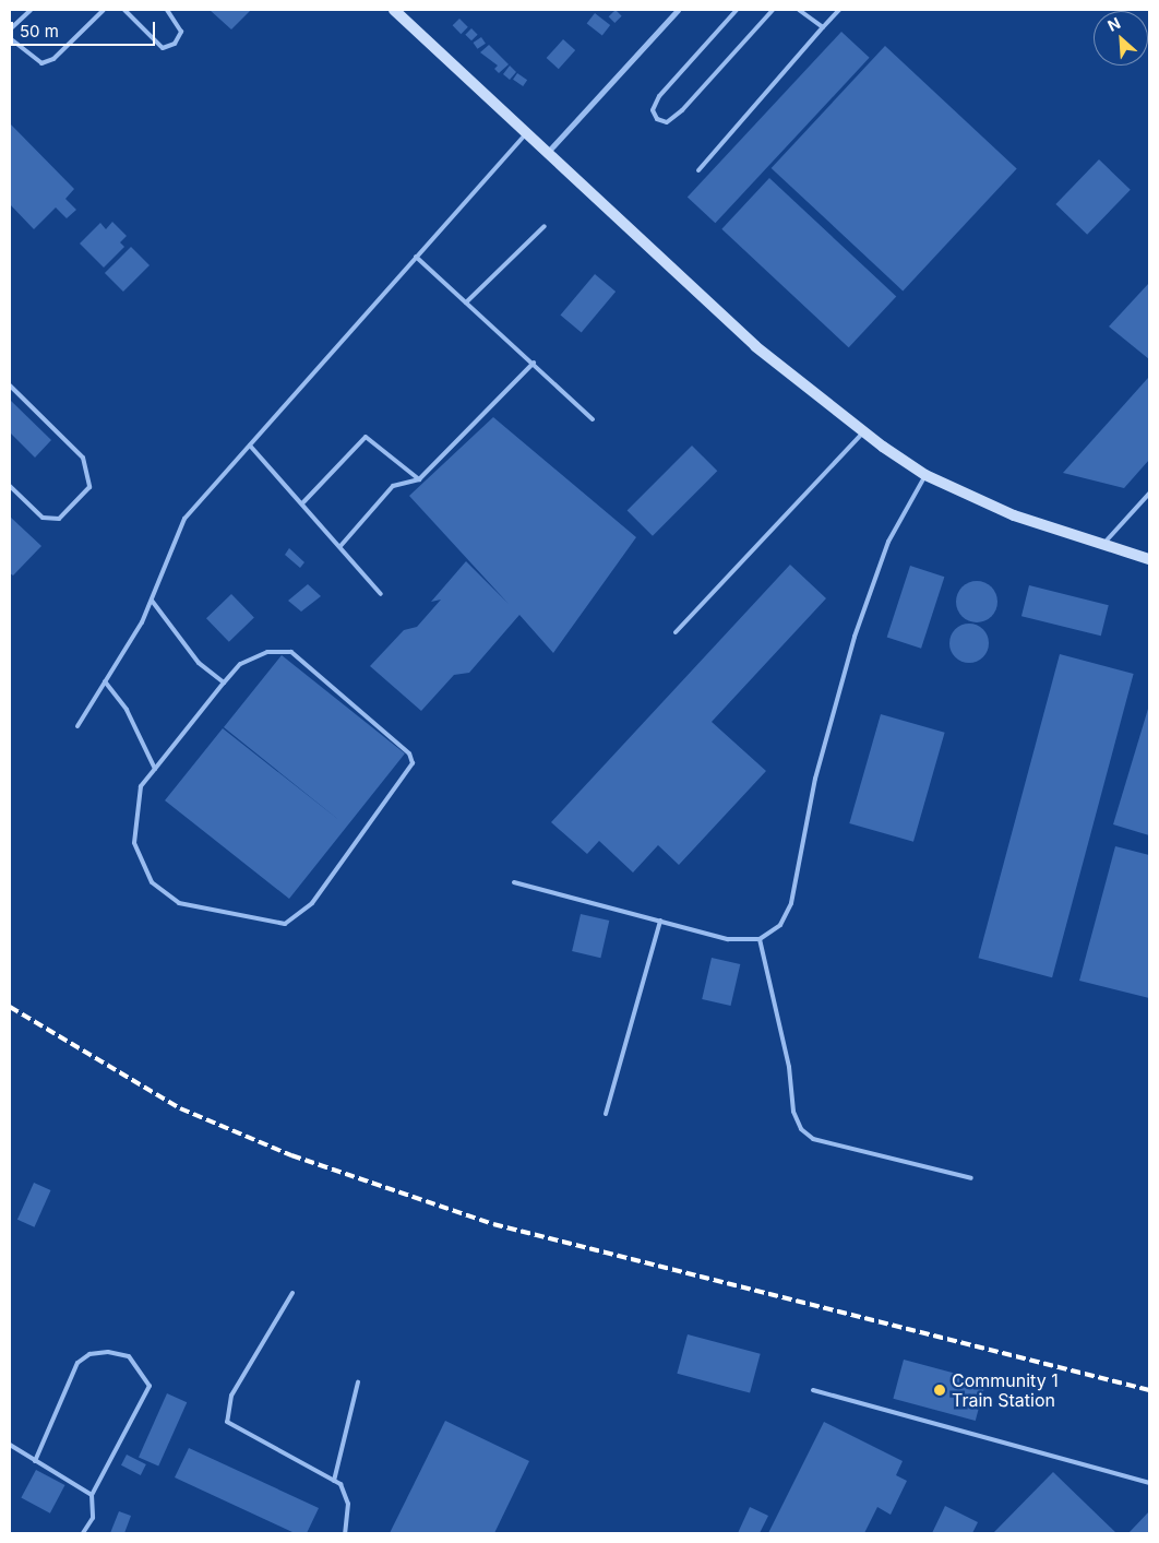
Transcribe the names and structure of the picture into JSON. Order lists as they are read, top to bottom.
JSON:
{
  "places": ["Community 1 Train Station"],
  "scale_bar": "50 m",
  "north": "top left"
}
